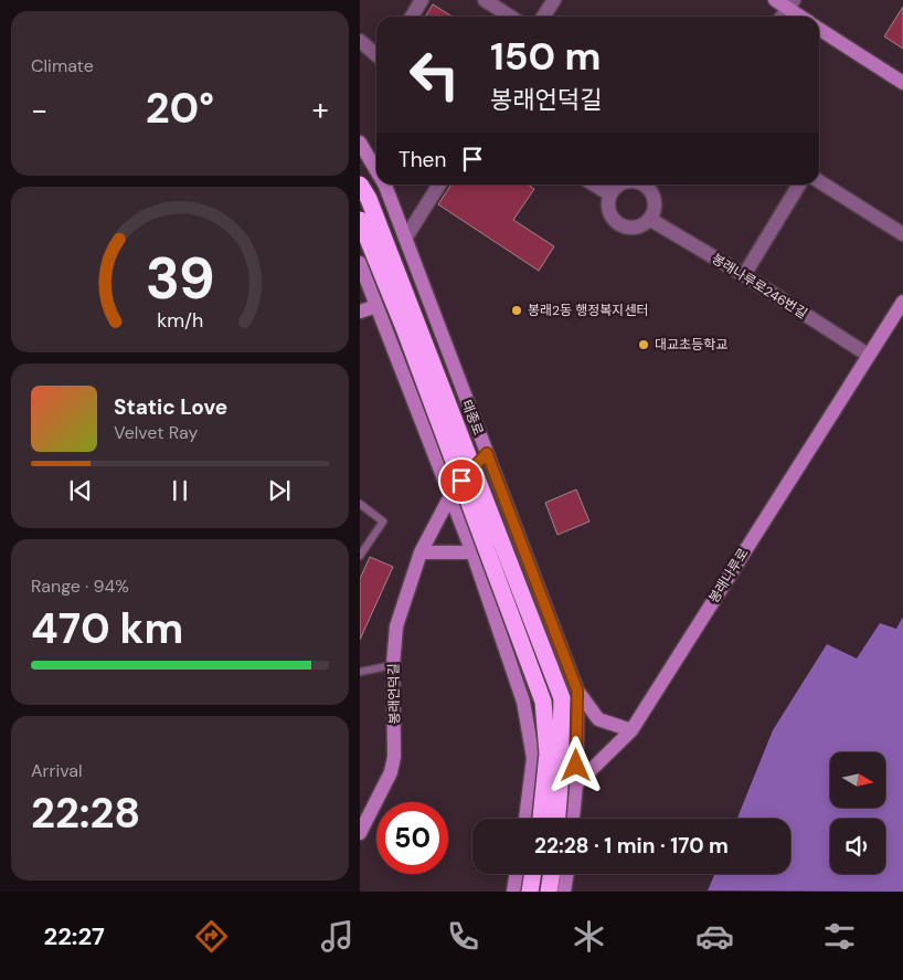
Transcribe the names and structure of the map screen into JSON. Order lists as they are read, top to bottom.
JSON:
{
  "streets": {
    "main road": ["태종로", "봉래나루로", "봉래언덕길"],
    "street": ["봉래나루로246번길"]
  },
  "crossings": [
    ["봉래나루로246번길", "봉래나루로"],
    ["태종로", "봉래나루로"],
    ["태종로", "봉래언덕길"]
  ],
  "places": ["봉래2동 행정복지센터", "대교초등학교"],
  "north": "right",
  "page": {
    "tile": [
      "Climate",
      ["Range · 94%", "470 km"],
      ["Arrival", "22:28"]
    ],
    "turn": ["150 m", "봉래언덕길"],
    "heat": ["−", "20°", "+"],
    "then": "Then",
    "song": ["Static Love", "Velvet Ray"],
    "limit": "50",
    "trip": "22:28 · 1 min · 170 m",
    "tabs": "22:27",
    "gauge": ["39", "km/h"]
  }
}
